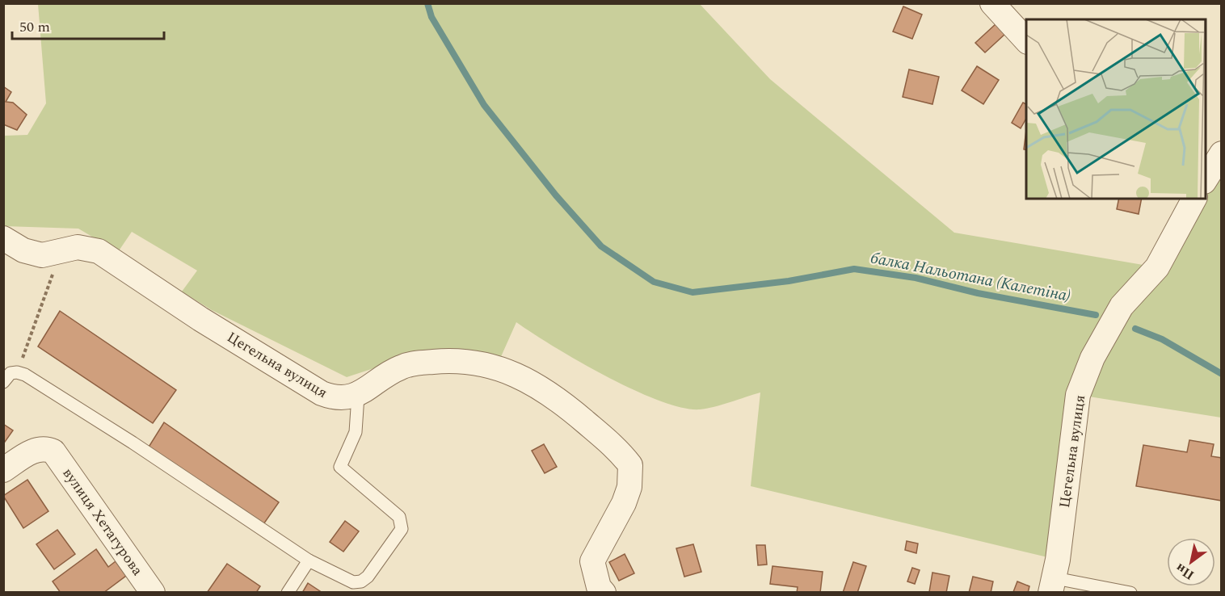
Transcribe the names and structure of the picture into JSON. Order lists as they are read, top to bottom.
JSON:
{
  "streets": {
    "street": ["Цегельна вулиця", "вулиця Хетагурова"]
  },
  "water": ["балка Нальотана (Калетіна)"],
  "scale_bar": "50 m",
  "north": "bottom left"
}
